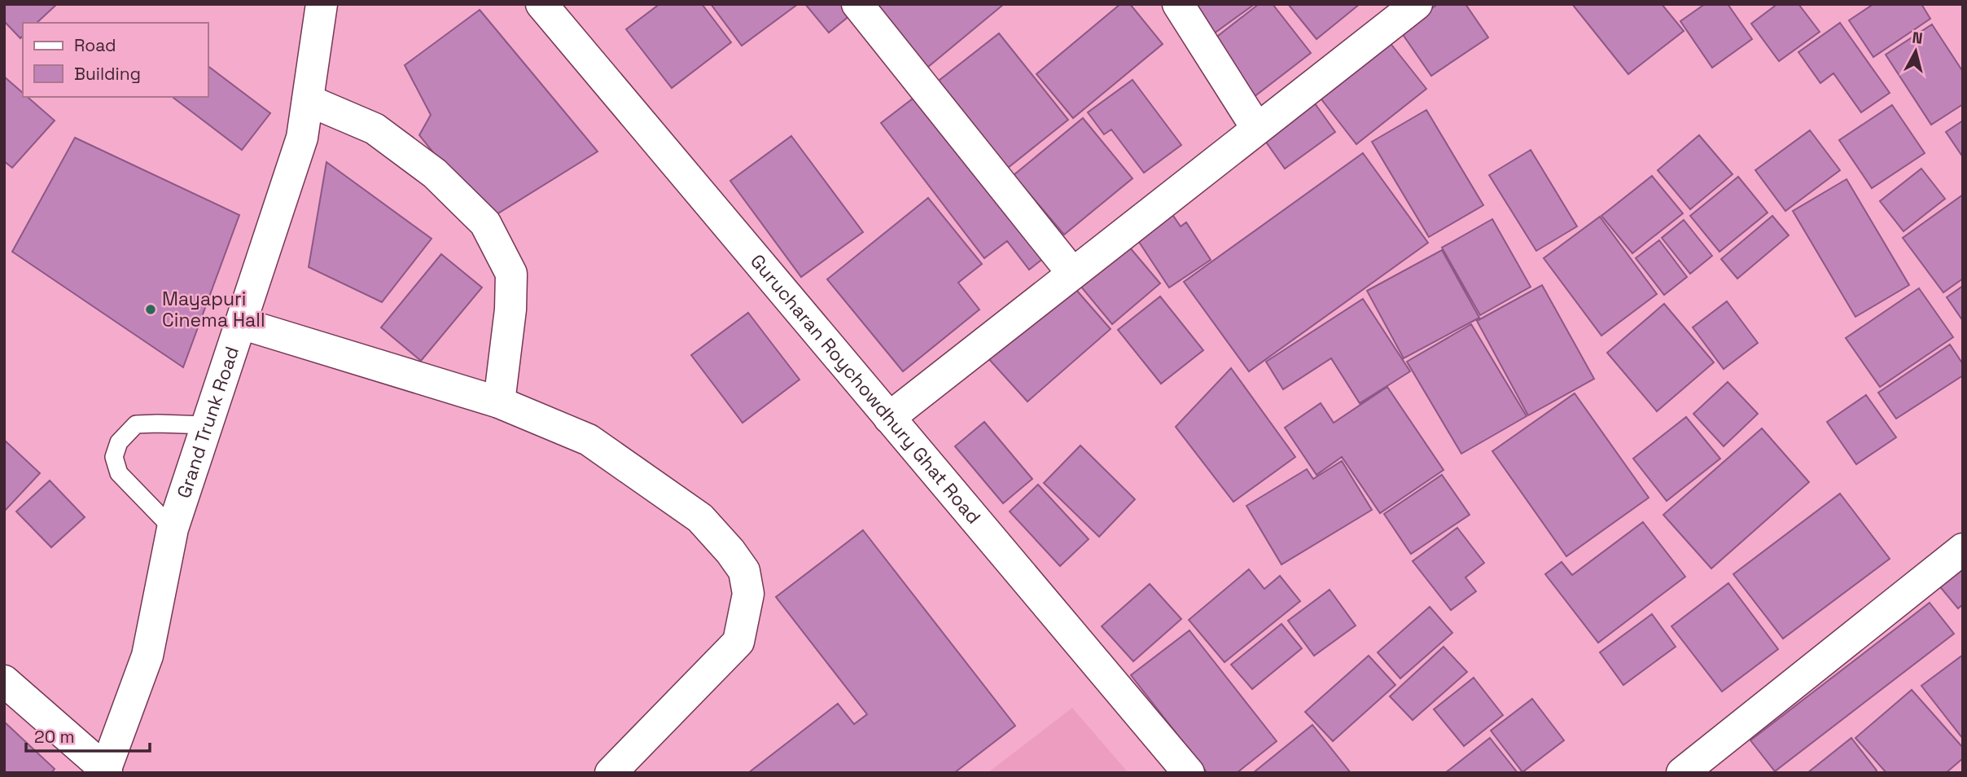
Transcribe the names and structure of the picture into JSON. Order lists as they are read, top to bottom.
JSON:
{
  "streets": {
    "street": ["Gurucharan Roychowdhury Ghat Road", "Grand Trunk Road"]
  },
  "places": ["Mayapuri Cinema Hall"],
  "legend": ["Road", "Building"],
  "scale_bar": "20 m",
  "north": "top"
}
